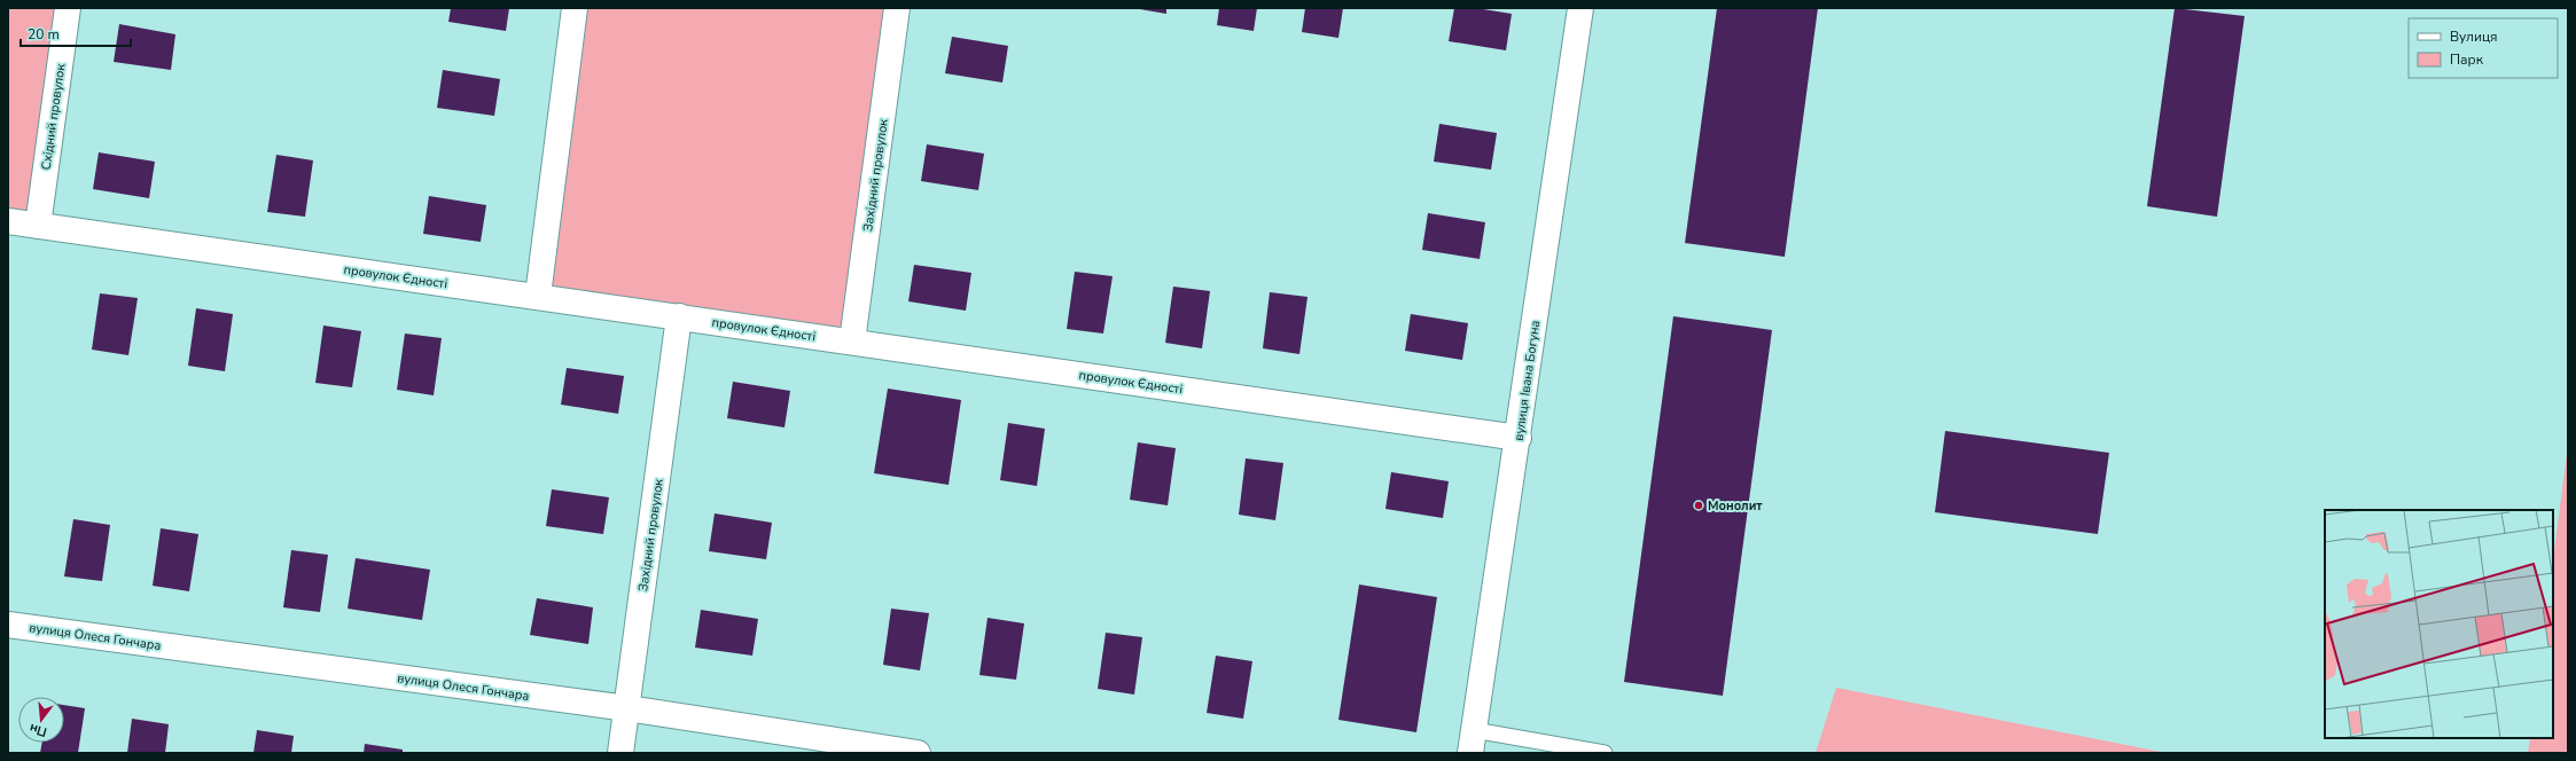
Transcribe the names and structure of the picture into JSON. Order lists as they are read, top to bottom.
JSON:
{
  "streets": {
    "street": [
      "Східний провулок",
      "Західний провулок",
      "провулок Єдності",
      "вулиця Івана Богуна",
      "вулиця Олеся Гончара"
    ]
  },
  "crossings": [
    ["Східний провулок", "провулок Єдності"],
    ["Західний провулок", "провулок Єдності"],
    ["Західний провулок", "вулиця Олеся Гончара"],
    ["провулок Єдності", "вулиця Івана Богуна"]
  ],
  "places": ["Монолит"],
  "legend": ["Вулиця", "Парк"],
  "scale_bar": "20 m",
  "north": "bottom"
}
